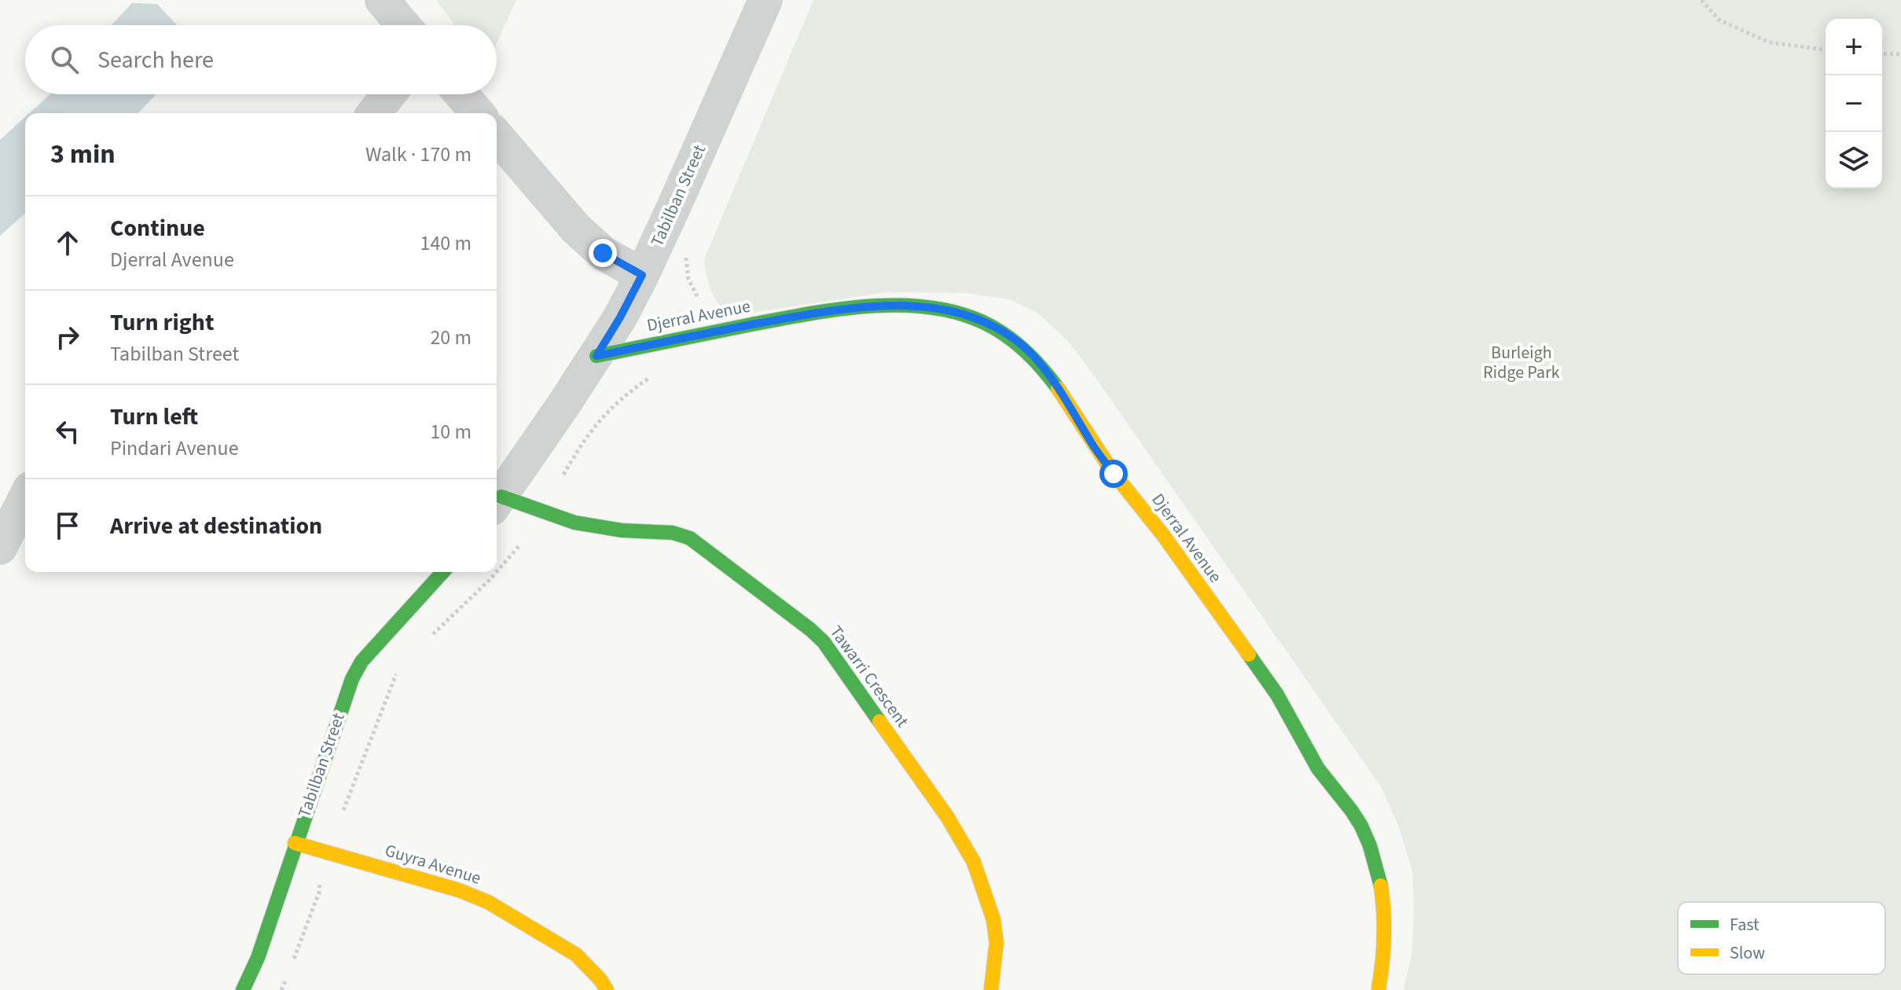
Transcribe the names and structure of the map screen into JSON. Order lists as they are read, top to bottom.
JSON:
{
  "streets": {
    "street": [
      "Tabilban Street",
      "Djerral Avenue",
      "Tawarri Crescent",
      "Guyra Avenue"
    ]
  },
  "crossings": [
    ["Tabilban Street", "Djerral Avenue"],
    ["Tabilban Street", "Tawarri Crescent"],
    ["Tabilban Street", "Guyra Avenue"]
  ],
  "parks": ["Burleigh Ridge Park"],
  "legend": ["Fast", "Slow"],
  "page": {
    "map_buttons": ["+", "−"],
    "search": "Search here",
    "heading": ["3 min", "Walk · 170 m"],
    "list": [
      ["Continue", "Djerral Avenue", "140 m"],
      ["Turn right", "Tabilban Street", "20 m"],
      ["Turn left", "Pindari Avenue", "10 m"],
      "Arrive at destination"
    ]
  }
}
